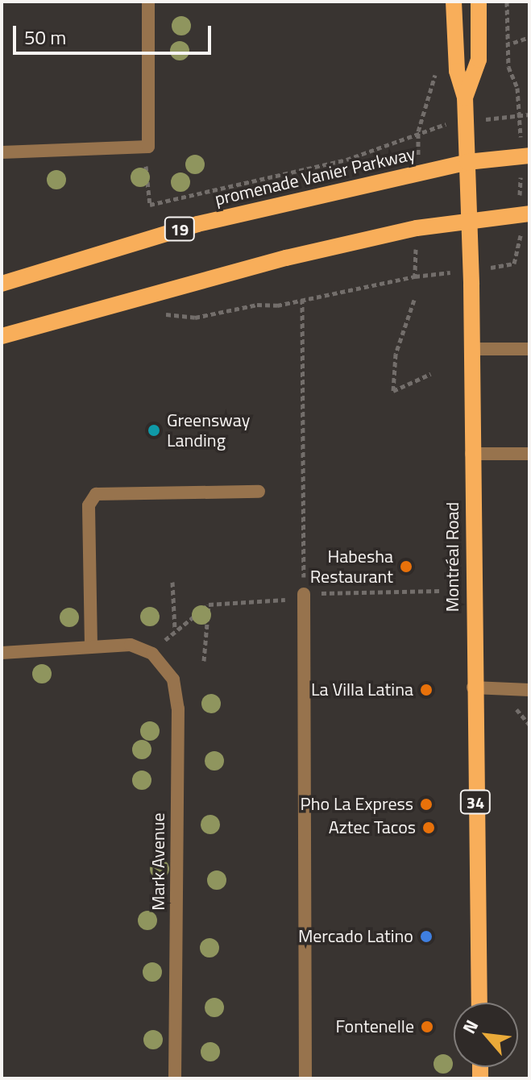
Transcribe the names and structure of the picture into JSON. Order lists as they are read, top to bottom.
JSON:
{
  "streets": {
    "main road": [
      "promenade Vanier Parkway",
      "19",
      "Montréal Road",
      "34"
    ],
    "street": ["Mark Avenue"]
  },
  "crossings": [
    ["promenade Vanier Parkway", "Montréal Road"]
  ],
  "places": [
    "Greensway Landing",
    "Habesha Restaurant",
    "La Villa Latina",
    "Pho La Express",
    "Aztec Tacos",
    "Mercado Latino",
    "Fontenelle"
  ],
  "scale_bar": "50 m",
  "north": "top left"
}
